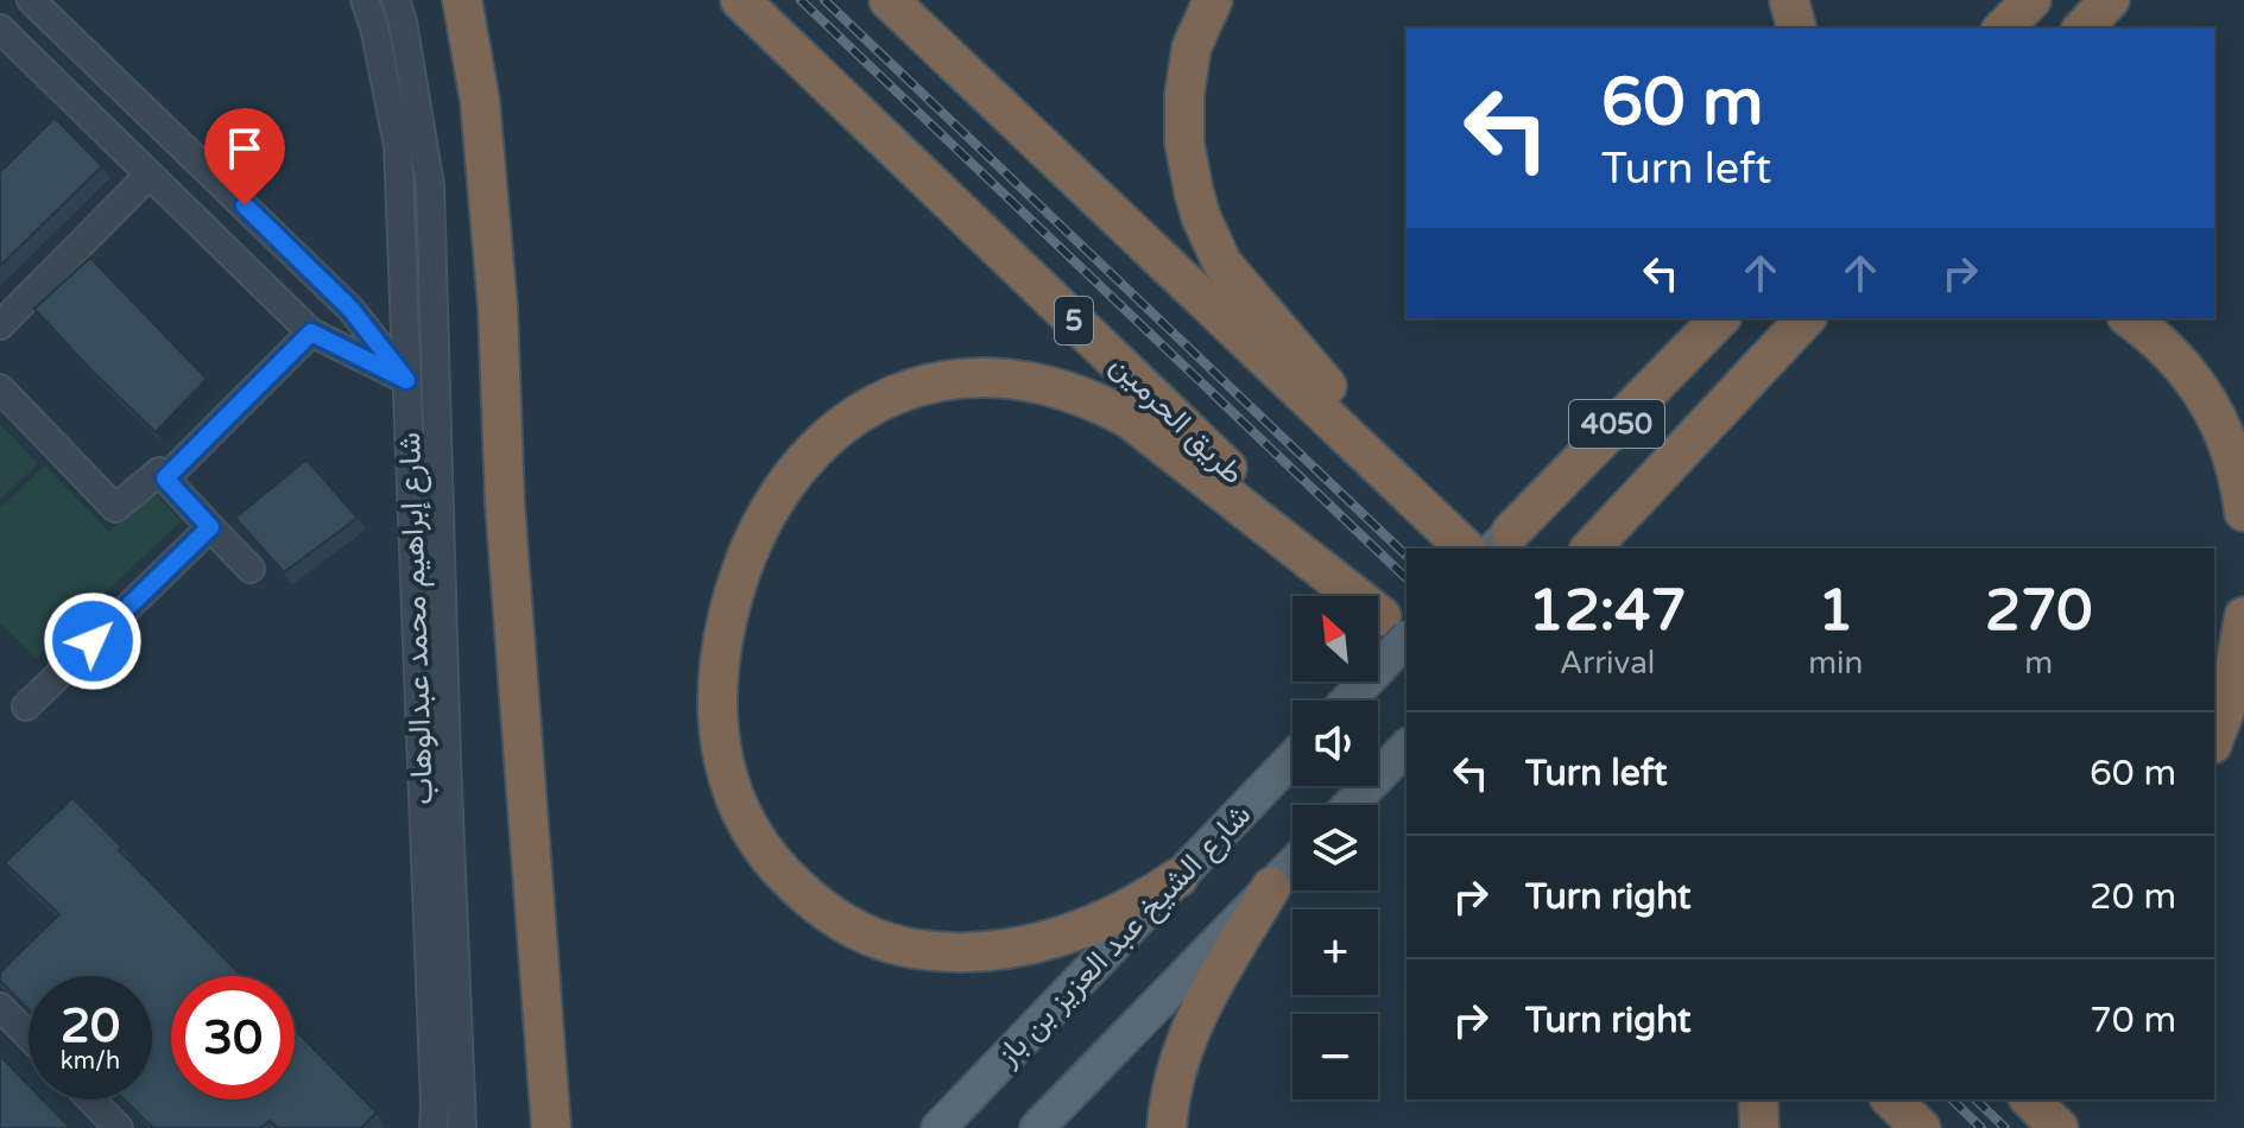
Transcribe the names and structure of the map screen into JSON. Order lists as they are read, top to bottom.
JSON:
{
  "streets": {
    "highway": ["5", "طريق الحرمين", "4050"],
    "main road": ["شارع الشيخ عبد العزيز بن باز"],
    "street": ["شارع إبراهيم محمد عبدالوهاب"]
  },
  "north": "top left",
  "page": {
    "turn": ["60 m", "Turn left"],
    "eta": [
      "12:47",
      "Arrival",
      "1",
      "min",
      "270",
      "m"
    ],
    "map_buttons": ["+", "−"],
    "list": [
      {
        "name": "Turn left",
        "value": "60 m"
      },
      {
        "name": "Turn right",
        "value": "20 m"
      },
      {
        "name": "Turn right",
        "value": "70 m"
      }
    ],
    "speed": "20 km/h",
    "limit": "30"
  }
}
